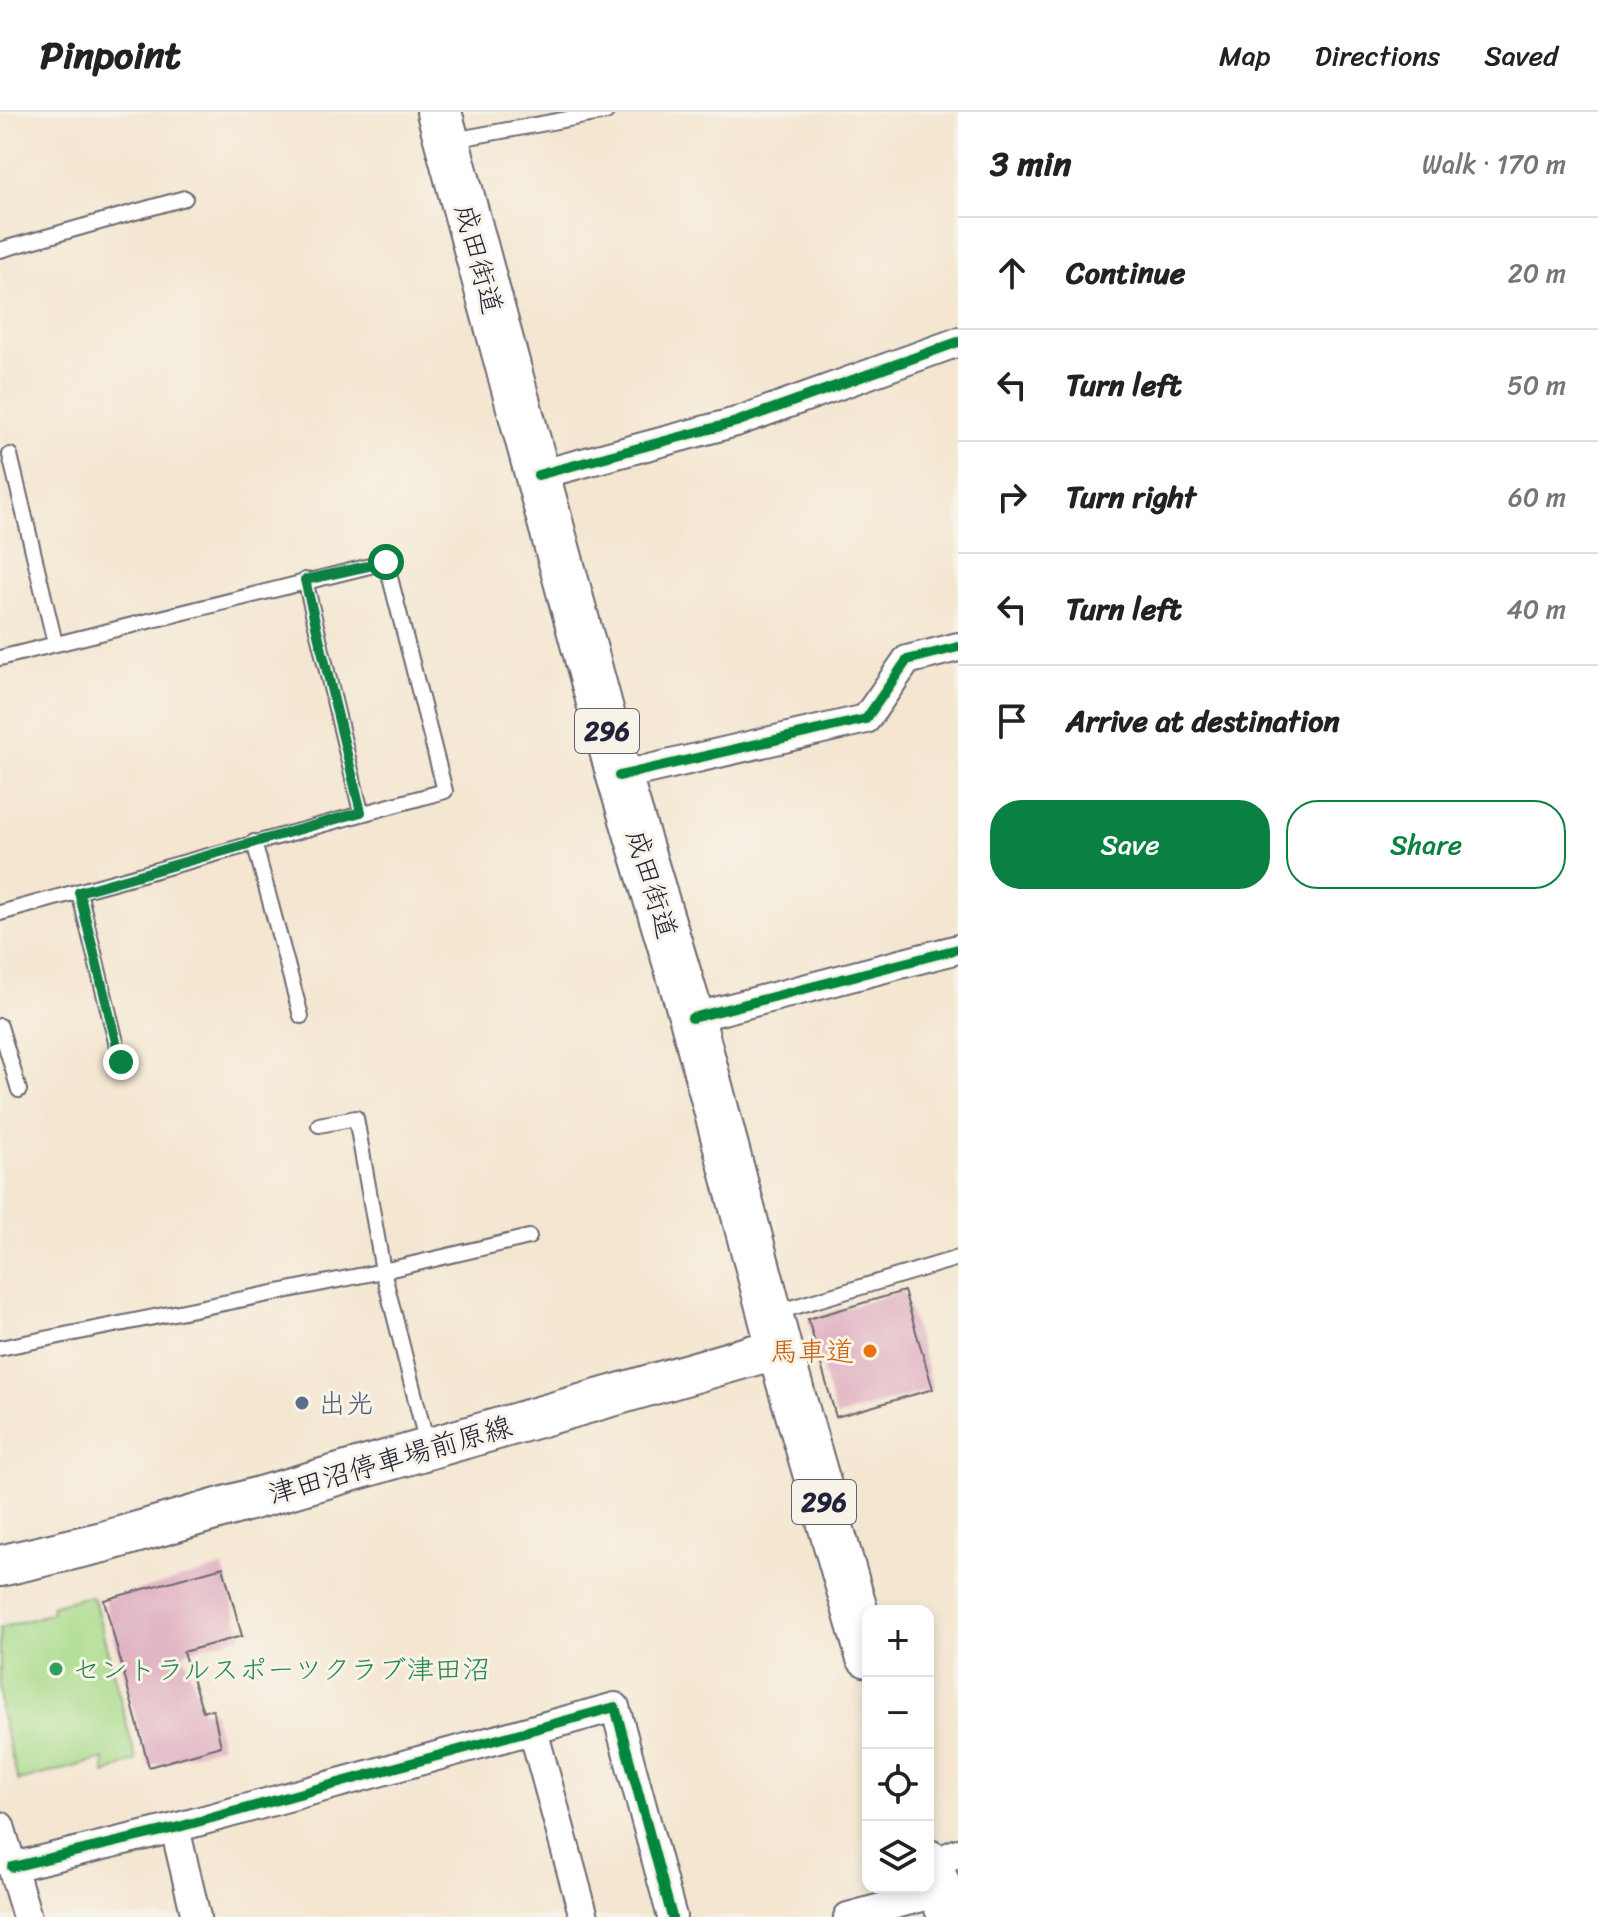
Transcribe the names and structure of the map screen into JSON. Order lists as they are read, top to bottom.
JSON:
{
  "streets": {
    "highway": ["成田街道", "296"],
    "main road": ["津田沼停車場前原線"]
  },
  "crossings": [
    ["成田街道", "津田沼停車場前原線"]
  ],
  "places": ["馬車道", "出光", "セントラルスポーツクラブ津田沼"],
  "page": {
    "header": "Pinpoint",
    "nav": ["Map", "Directions", "Saved"],
    "heading": ["3 min", "Walk · 170 m"],
    "list": [
      ["Continue", "20 m"],
      ["Turn left", "50 m"],
      ["Turn right", "60 m"],
      ["Turn left", "40 m"],
      "Arrive at destination"
    ],
    "buttons": ["Save", "Share"],
    "map_buttons": ["+", "−"]
  }
}
